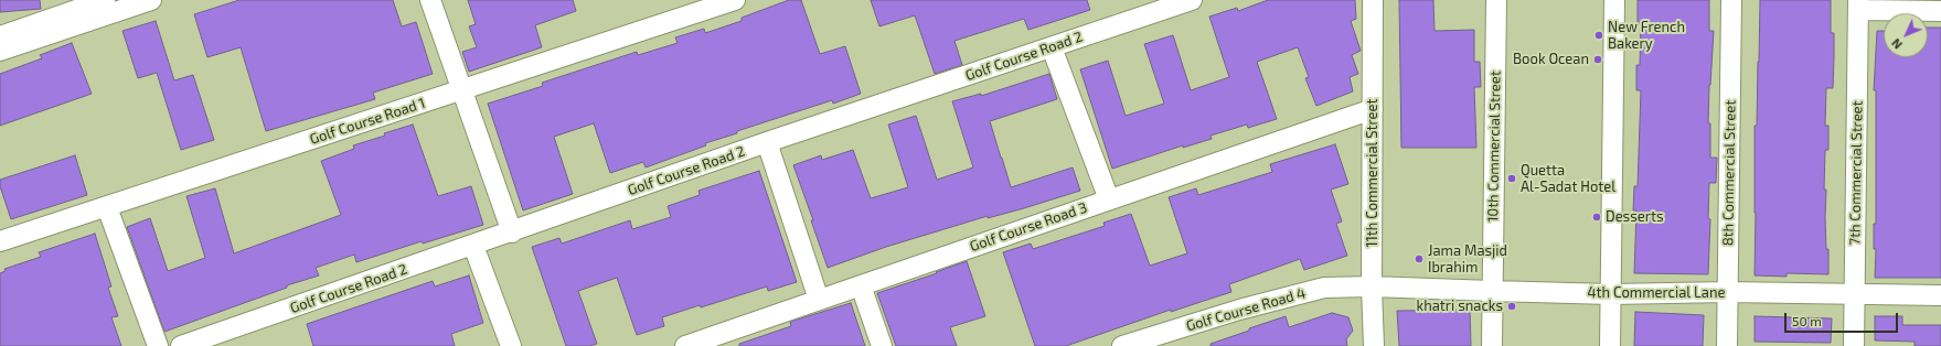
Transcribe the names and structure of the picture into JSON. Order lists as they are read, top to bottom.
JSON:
{
  "streets": {
    "street": [
      "Golf Course Road 2",
      "Golf Course Road 1",
      "10th Commercial Street",
      "11th Commercial Street",
      "8th Commercial Street",
      "7th Commercial Street",
      "Golf Course Road 3",
      "4th Commercial Lane",
      "Golf Course Road 4"
    ]
  },
  "crossings": [
    ["10th Commercial Street", "4th Commercial Lane"],
    ["11th Commercial Street", "Golf Course Road 3"],
    ["11th Commercial Street", "4th Commercial Lane"],
    ["11th Commercial Street", "Golf Course Road 4"],
    ["8th Commercial Street", "4th Commercial Lane"],
    ["7th Commercial Street", "4th Commercial Lane"],
    ["4th Commercial Lane", "Golf Course Road 4"]
  ],
  "places": [
    "New French Bakery",
    "Book Ocean",
    "Quetta Al-Sadat Hotel",
    "Desserts",
    "Jama Masjid Ibrahim",
    "khatri snacks"
  ],
  "scale_bar": "50 m",
  "north": "bottom left"
}
